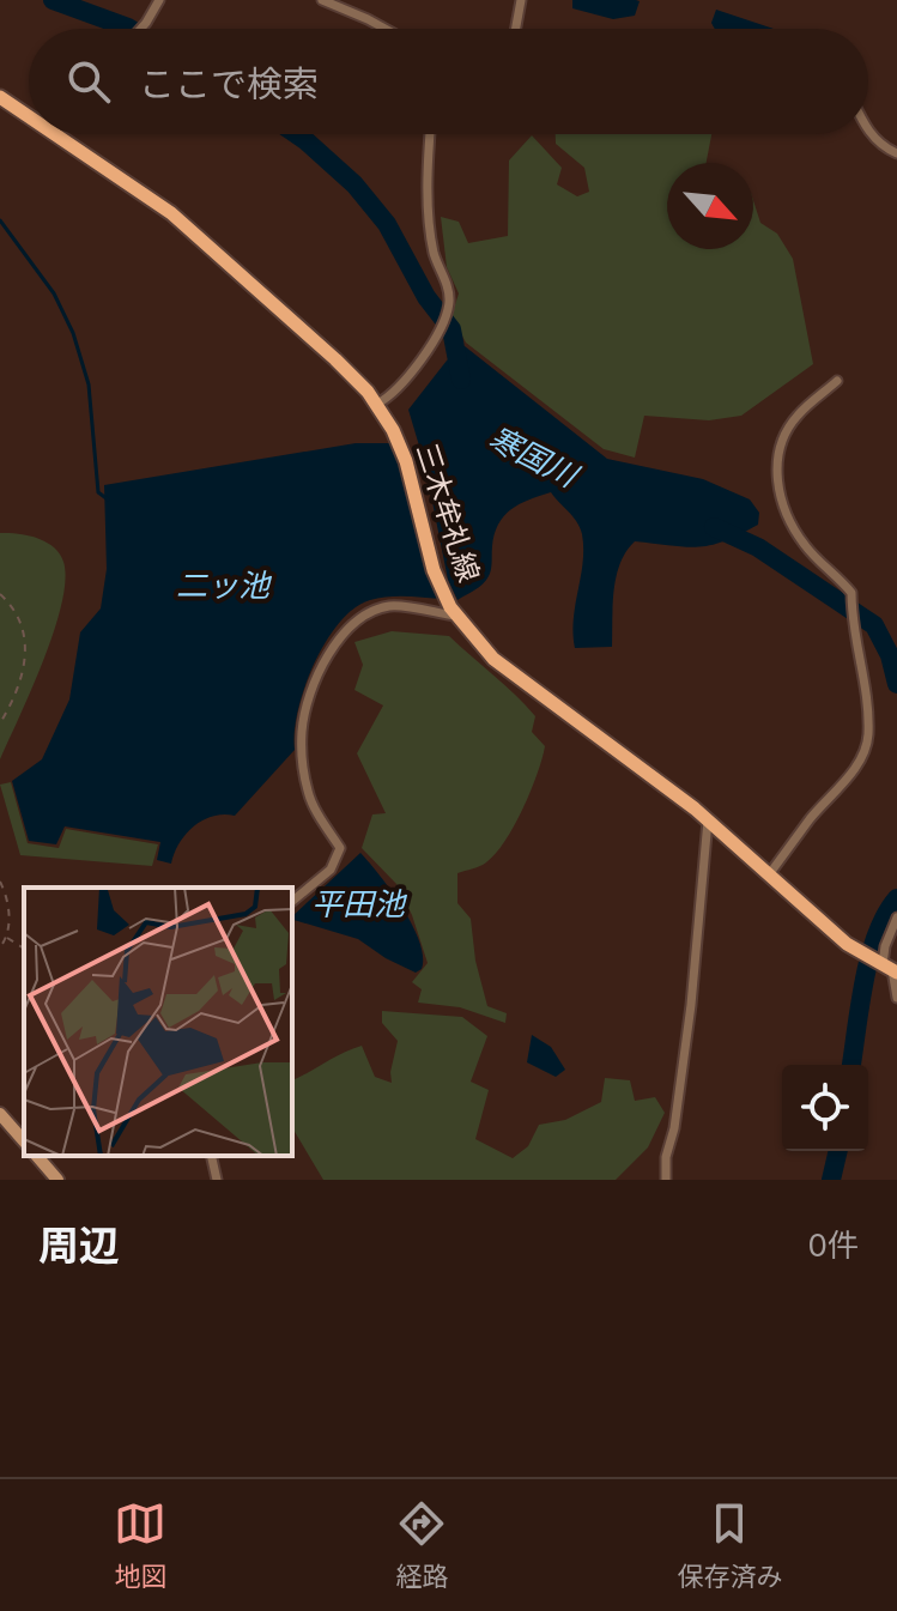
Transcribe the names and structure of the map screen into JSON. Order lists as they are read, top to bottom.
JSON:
{
  "streets": {
    "main road": ["三木牟礼線"]
  },
  "water": ["寒国川", "二ッ池", "平田池"],
  "north": "bottom right",
  "page": {
    "search": "ここで検索",
    "heading": ["周辺", "0件"],
    "nav": ["地図", "経路", "保存済み"]
  }
}
